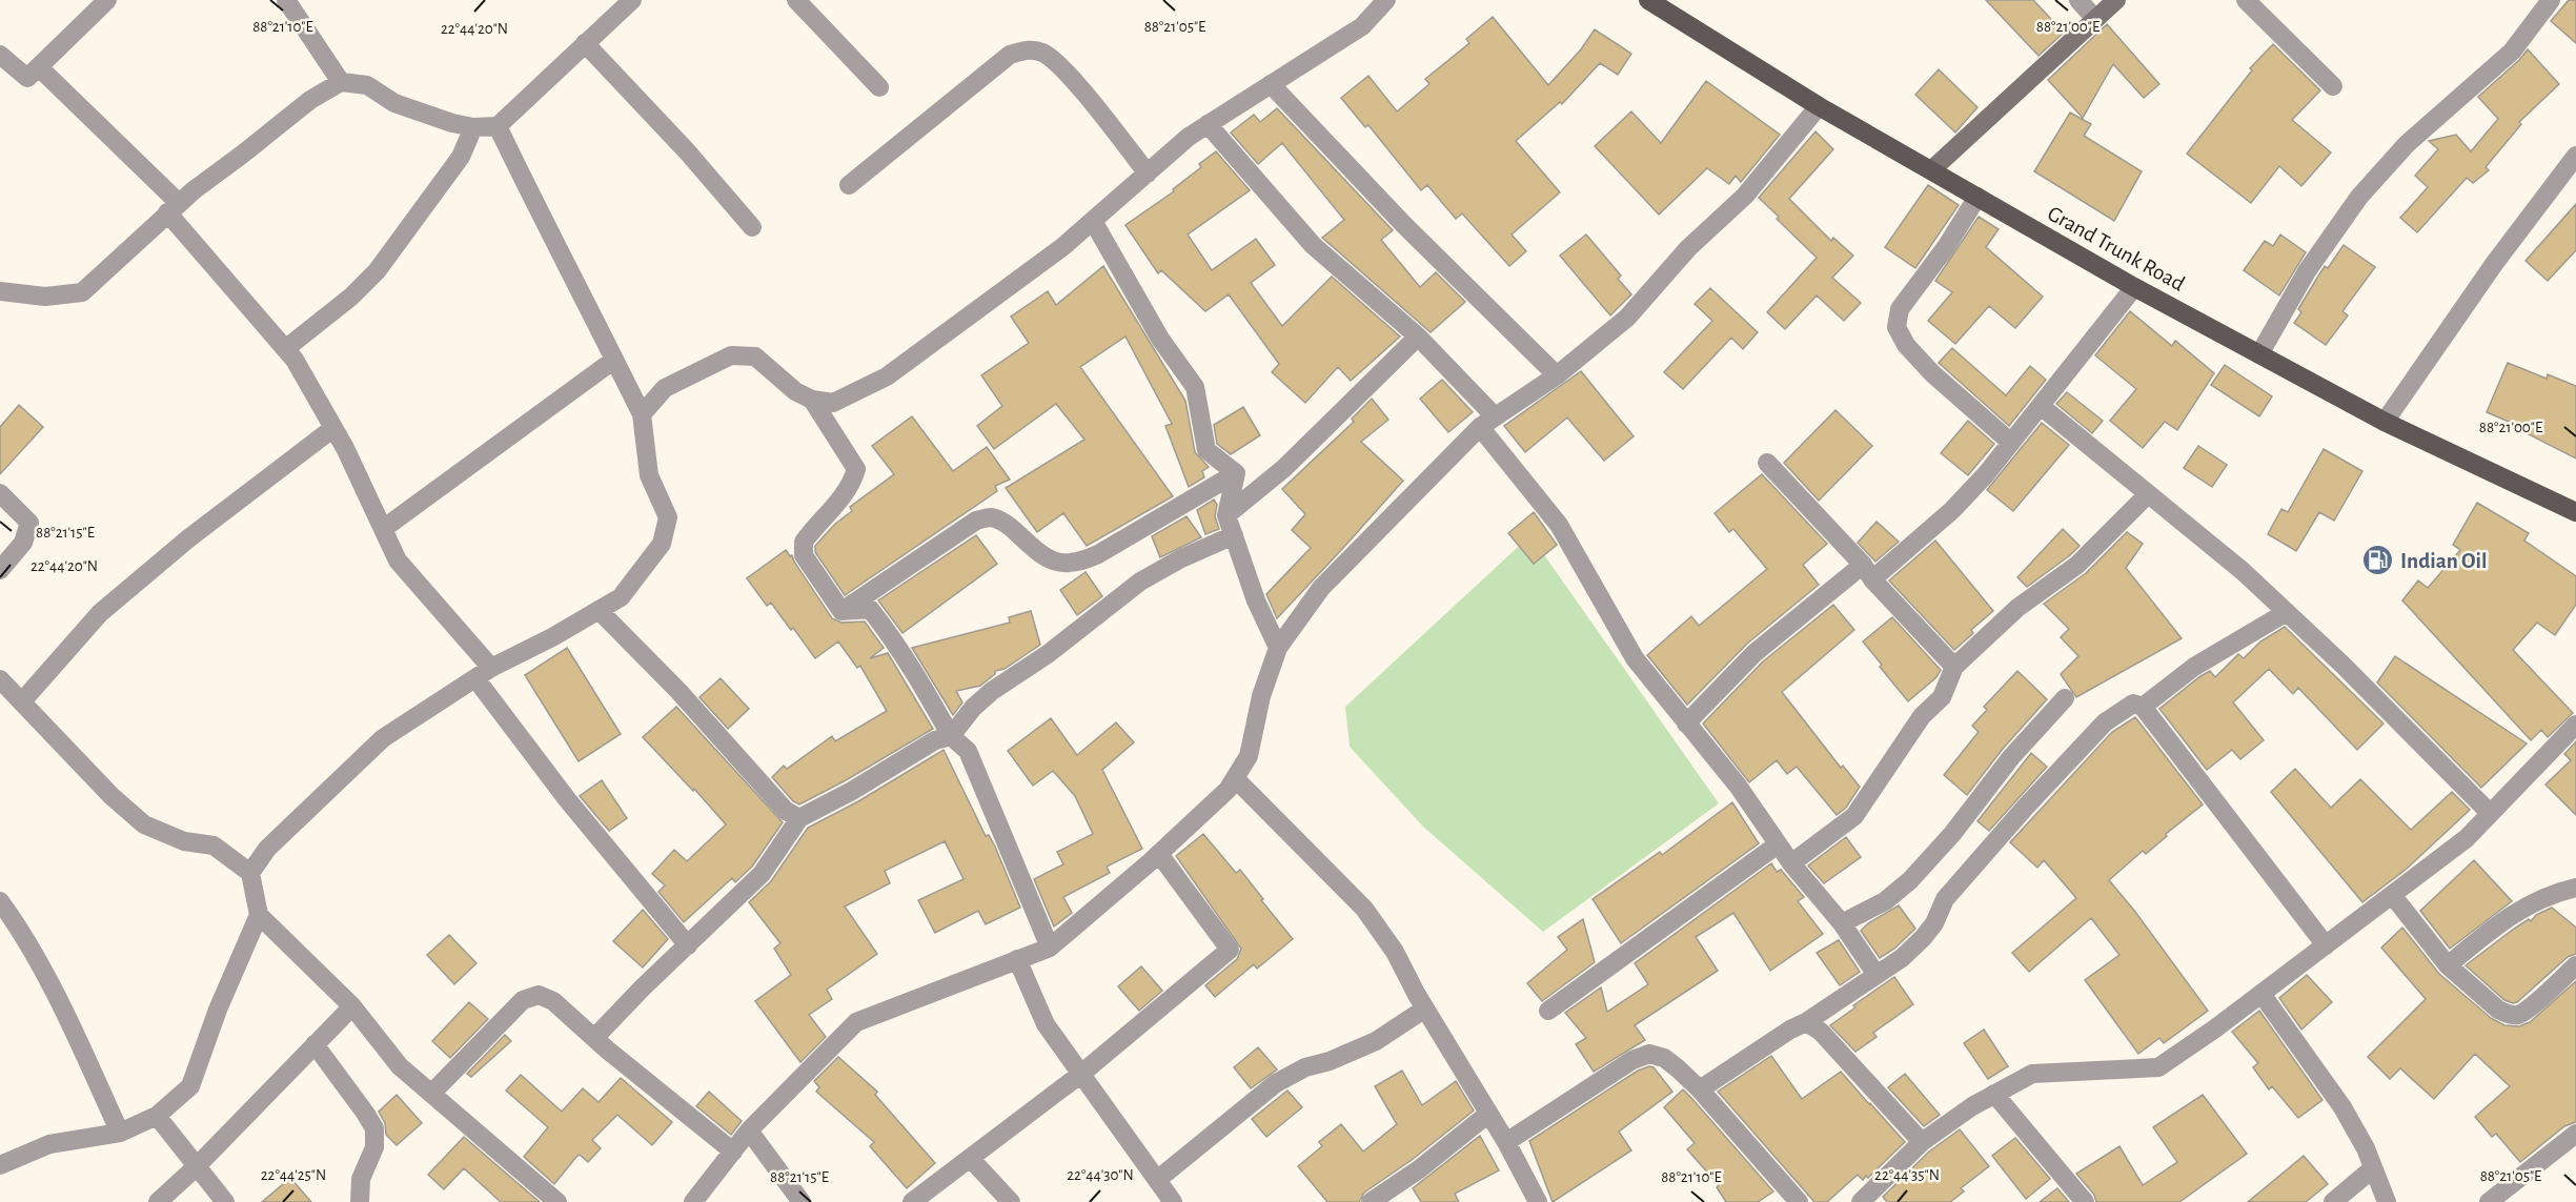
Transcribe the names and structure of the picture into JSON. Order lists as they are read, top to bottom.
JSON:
{
  "streets": {
    "main road": ["Grand Trunk Road"]
  },
  "places": {
    "fuel station": ["Indian Oil"]
  },
  "coordinates": [
    "88°21'10\"E",
    "88°21'00\"E",
    "88°21'05\"E",
    "22°44'20\"N",
    "88°21'15\"E",
    "22°44'25\"N",
    "22°44'30\"N",
    "22°44'35\"N"
  ]
}
